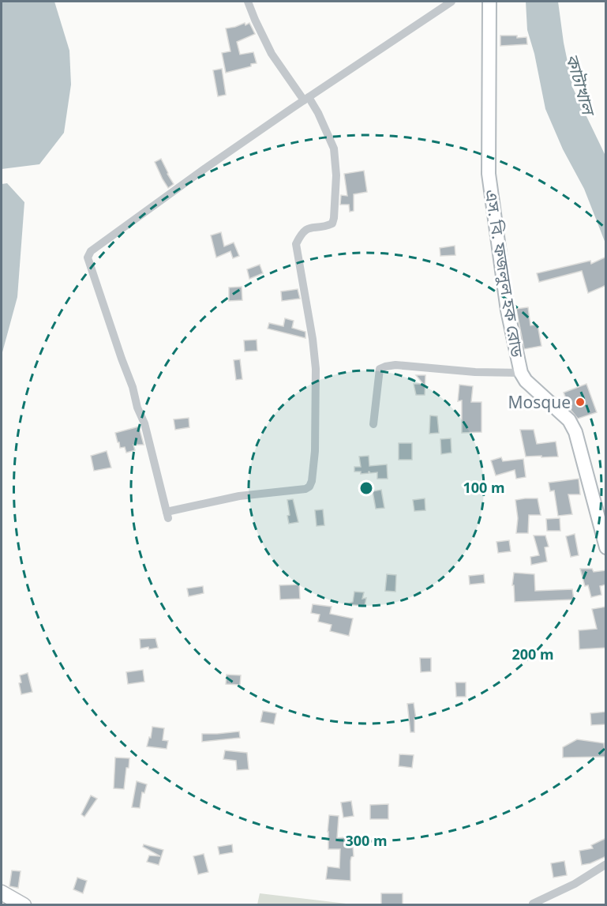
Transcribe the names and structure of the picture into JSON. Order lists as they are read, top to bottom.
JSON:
{
  "streets": {
    "main road": ["এস. বি. ফজলুল হক রোড"]
  },
  "water": ["কাটাখাল"],
  "places": ["Mosque"],
  "rings": ["100 m", "200 m", "300 m"]
}
